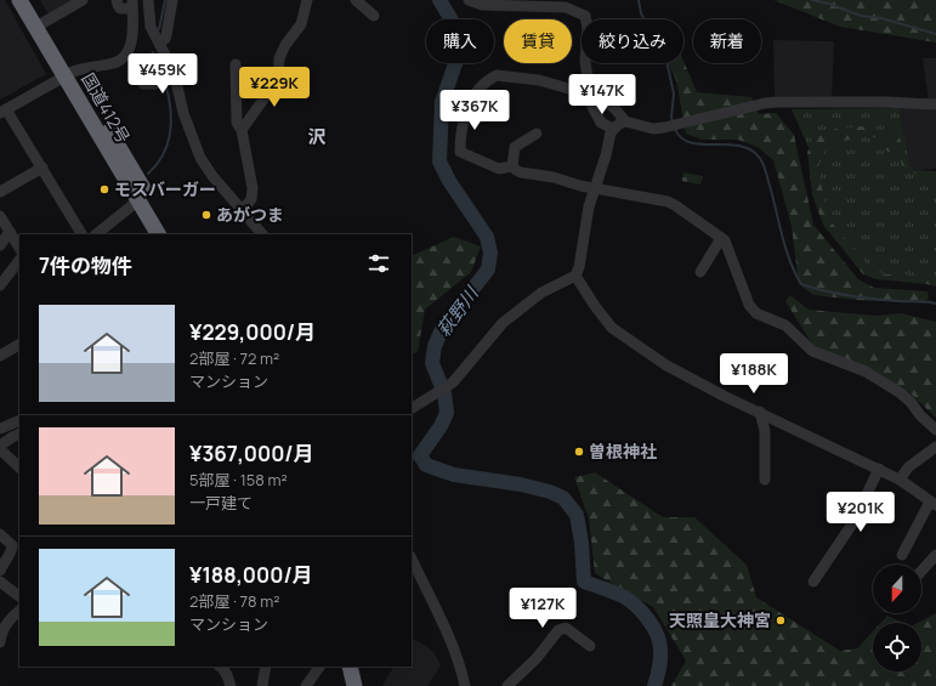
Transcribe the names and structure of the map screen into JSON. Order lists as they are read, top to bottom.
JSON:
{
  "streets": {
    "highway": ["国道412号"]
  },
  "districts": ["沢"],
  "water": ["萩野川"],
  "places": [
    "モスバーガー",
    "あがつま",
    "曽根神社",
    "天照皇大神宮"
  ],
  "north": "bottom",
  "page": {
    "chip": [
      "購入",
      "賃貸",
      "絞り込み",
      "新着"
    ],
    "price": [
      "¥459K",
      "¥229K",
      "¥147K",
      "¥367K",
      "¥188K",
      "¥201K",
      "¥127K"
    ],
    "heading": "7件の物件",
    "list": [
      {
        "name": "¥229,000/月",
        "note": "2部屋 · 72 m² · マンション"
      },
      {
        "name": "¥367,000/月",
        "note": "5部屋 · 158 m² · 一戸建て"
      },
      {
        "name": "¥188,000/月",
        "note": "2部屋 · 78 m² · マンション"
      }
    ]
  }
}
